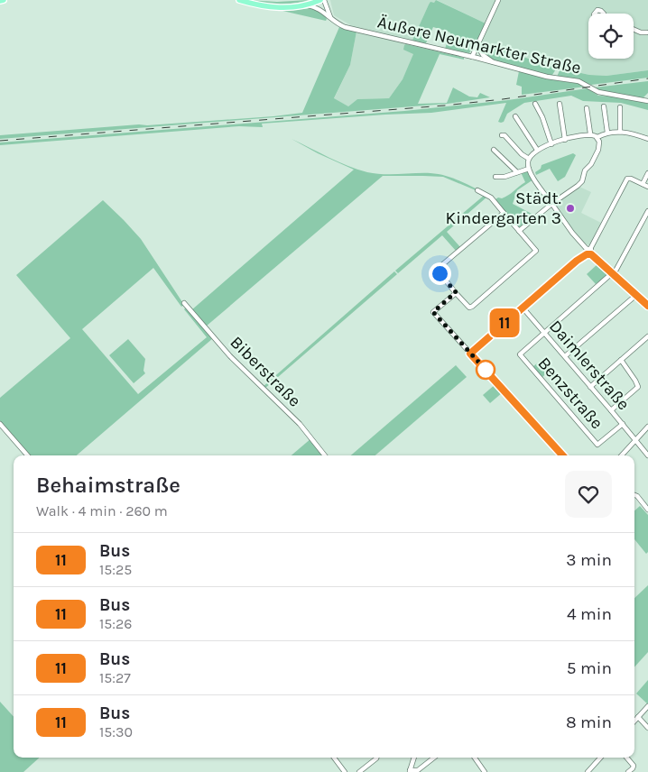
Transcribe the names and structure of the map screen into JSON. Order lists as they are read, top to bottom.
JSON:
{
  "streets": {
    "main road": ["Äußere Neumarkter Straße"],
    "street": ["Daimlerstraße", "Biberstraße", "Benzstraße"]
  },
  "crossings": [
    ["Daimlerstraße", "Benzstraße"]
  ],
  "places": ["Städt. Kindergarten 3"],
  "lines": ["bus line 11"],
  "page": {
    "on_map": "11",
    "heading": ["Behaimstraße", "Walk · 4 min · 260 m"],
    "list": [
      {
        "mark": "11",
        "name": "Bus",
        "note": "15:25",
        "value": "3 min"
      },
      {
        "mark": "11",
        "name": "Bus",
        "note": "15:26",
        "value": "4 min"
      },
      {
        "mark": "11",
        "name": "Bus",
        "note": "15:27",
        "value": "5 min"
      },
      {
        "mark": "11",
        "name": "Bus",
        "note": "15:30",
        "value": "8 min"
      }
    ]
  }
}
